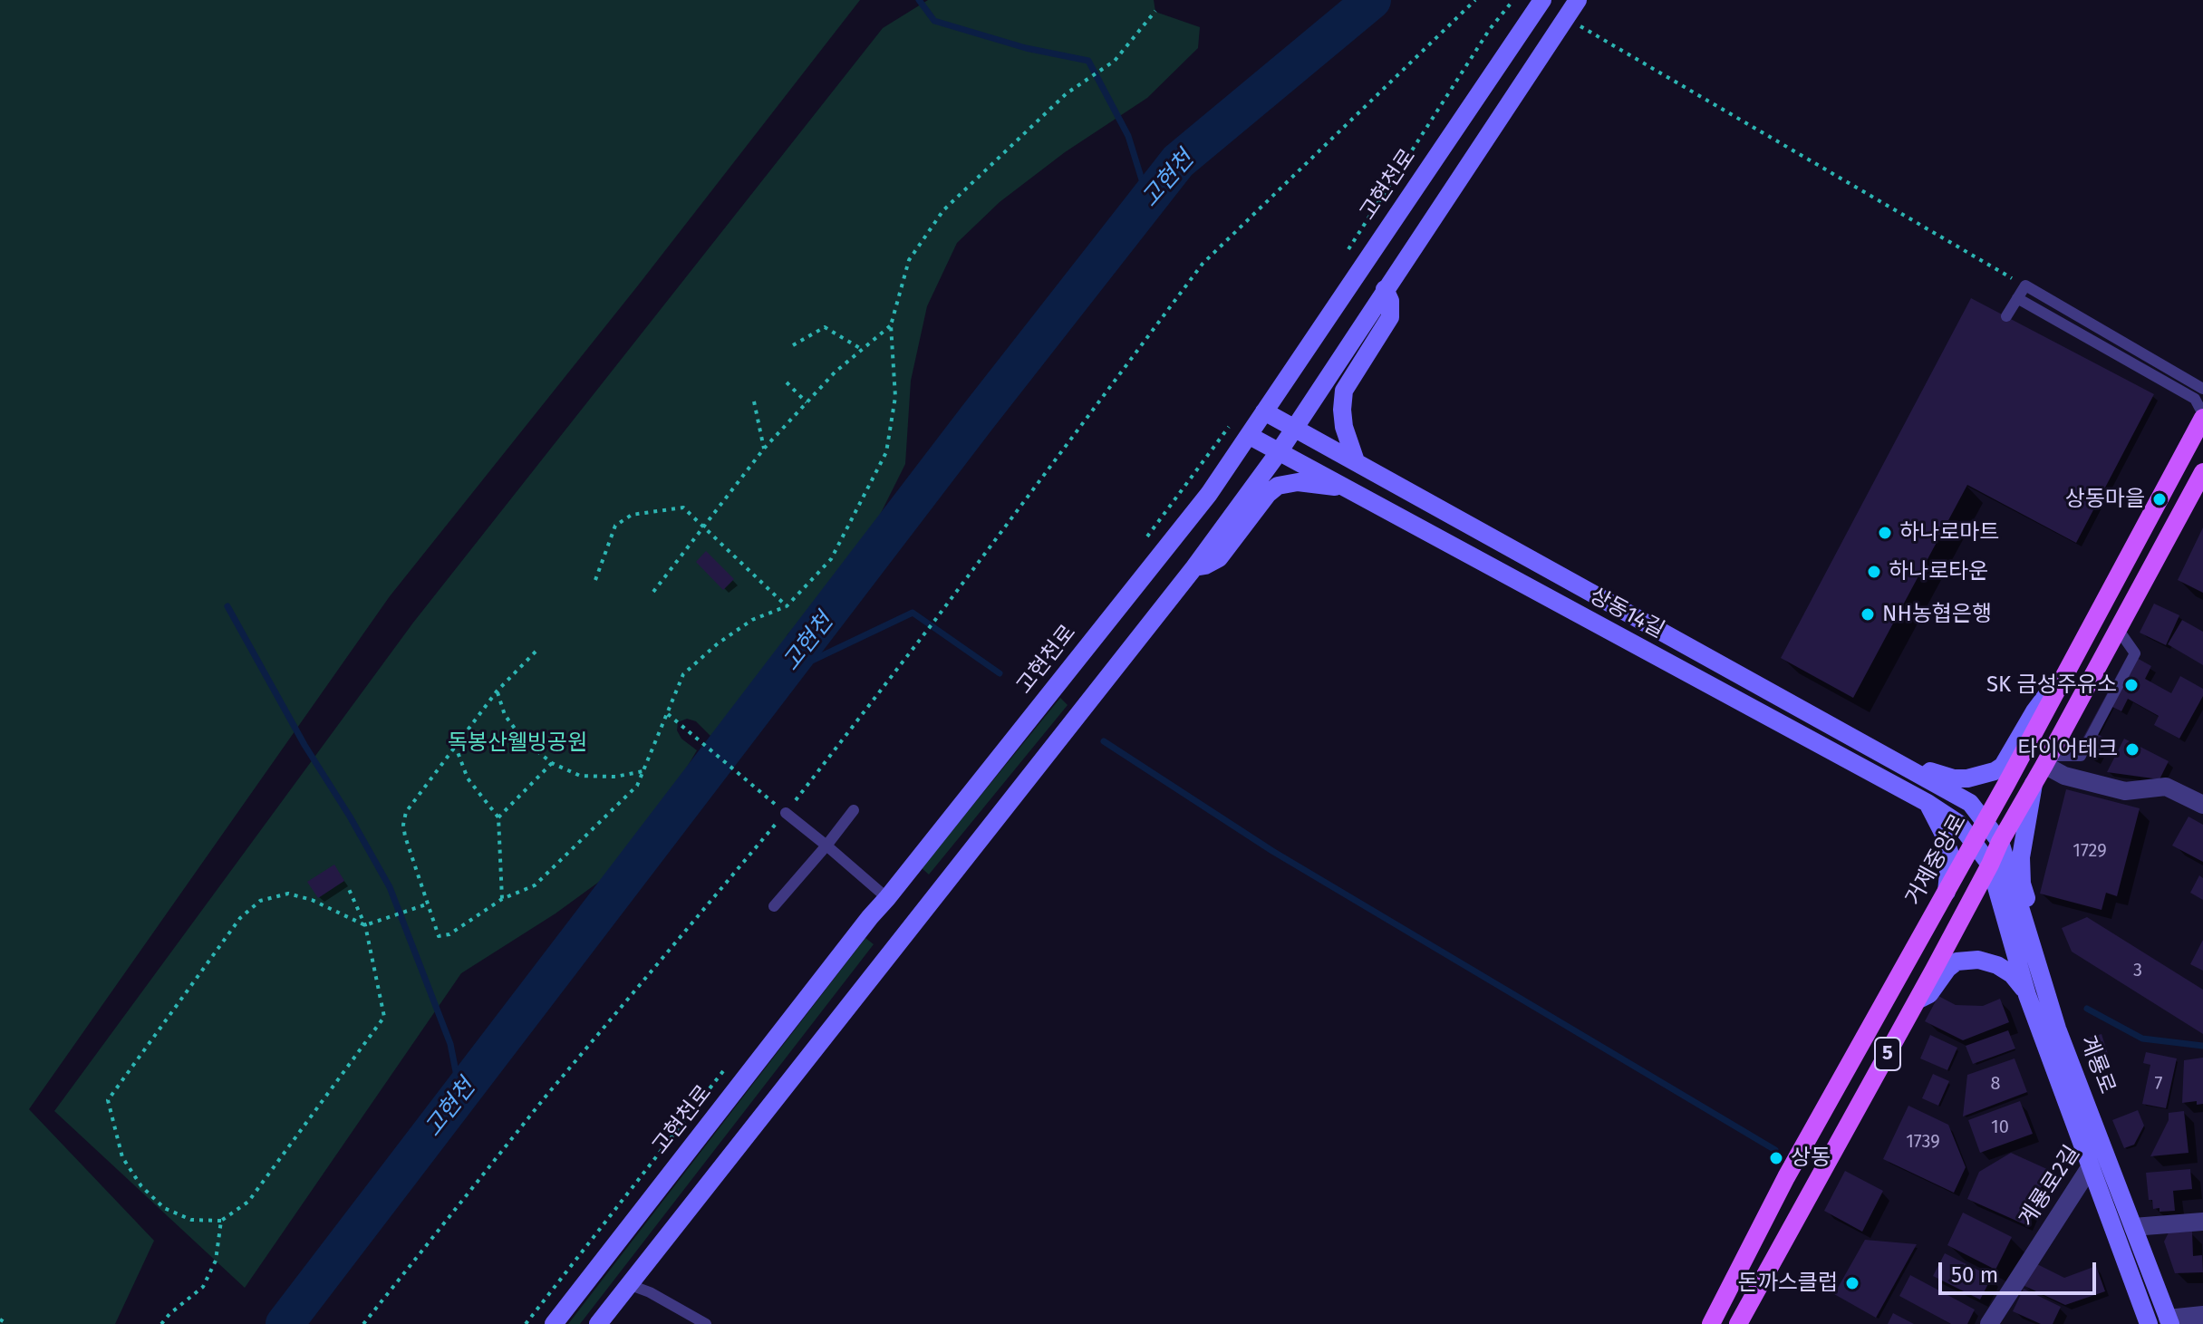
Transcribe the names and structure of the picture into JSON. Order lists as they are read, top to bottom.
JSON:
{
  "streets": {
    "main road": ["거제중앙로", "5"],
    "street": [
      "고현천로",
      "상동14길",
      "계룡로",
      "계룡로2길"
    ]
  },
  "crossings": [
    ["고현천로", "상동14길"],
    ["상동14길", "거제중앙로"],
    ["상동14길", "계룡로"],
    ["거제중앙로", "계룡로"],
    ["5", "계룡로"],
    ["계룡로", "계룡로2길"]
  ],
  "water": ["고현천"],
  "parks": ["독봉산웰빙공원"],
  "places": [
    "상동마을",
    "하나로마트",
    "하나로타운",
    "NH농협은행",
    "SK 금성주유소",
    "타이어테크",
    "상동",
    "돈까스클럽"
  ],
  "house_numbers": [
    "1729",
    "3",
    "8",
    "7",
    "10",
    "1739"
  ],
  "scale_bar": "50 m"
}
